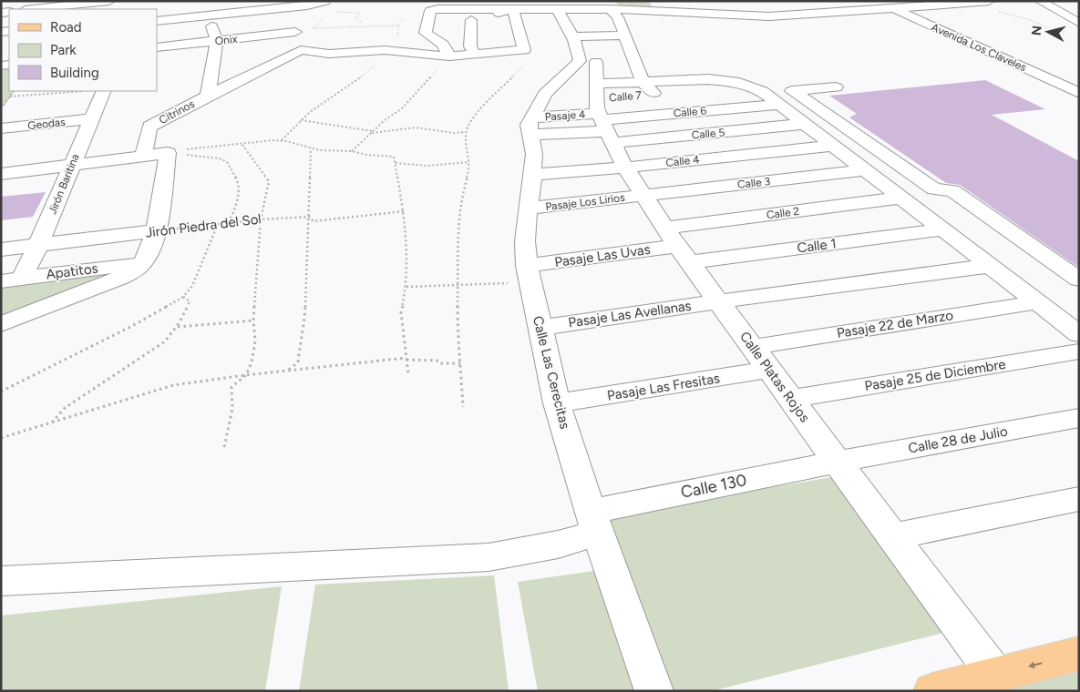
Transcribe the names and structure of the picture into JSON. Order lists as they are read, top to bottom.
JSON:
{
  "streets": {
    "street": [
      "Onix",
      "Avenida Los Claveles",
      "Calle 7",
      "Citrinos",
      "Calle 6",
      "Geodas",
      "Calle 5",
      "Calle 4",
      "Calle 3",
      "Jirón Baritina",
      "Pasaje Los Lirios",
      "Calle 2",
      "Jirón Piedra del Sol",
      "Calle 1",
      "Pasaje Las Uvas",
      "Apatitos",
      "Pasaje Las Avellanas",
      "Pasaje 22 de Marzo",
      "Calle Las Cerecitas",
      "Pasaje 25 de Diciembre",
      "Calle Platas Rojos",
      "Pasaje Las Fresitas",
      "Calle 28 de Julio",
      "Calle 130"
    ]
  },
  "crossings": [
    ["Calle 7", "Calle 6"],
    ["Calle 7", "Calle 5"],
    ["Calle 7", "Calle Platas Rojos"],
    ["Calle 6", "Calle 5"],
    ["Calle 6", "Calle Platas Rojos"],
    ["Geodas", "Jirón Baritina"],
    ["Calle 5", "Calle Platas Rojos"],
    ["Calle 4", "Calle Las Cerecitas"],
    ["Calle 4", "Calle Platas Rojos"],
    ["Calle 3", "Pasaje Los Lirios"],
    ["Calle 3", "Calle Platas Rojos"],
    ["Jirón Baritina", "Jirón Piedra del Sol"],
    ["Jirón Baritina", "Apatitos"],
    ["Pasaje Los Lirios", "Calle Las Cerecitas"],
    ["Pasaje Los Lirios", "Calle Platas Rojos"],
    ["Calle 2", "Calle 1"],
    ["Calle 2", "Pasaje Las Uvas"],
    ["Calle 2", "Calle Platas Rojos"],
    ["Calle 1", "Pasaje Las Uvas"],
    ["Calle 1", "Calle Platas Rojos"],
    ["Pasaje Las Uvas", "Calle Las Cerecitas"],
    ["Pasaje Las Uvas", "Calle Platas Rojos"],
    ["Pasaje Las Avellanas", "Calle Las Cerecitas"],
    ["Pasaje Las Avellanas", "Calle Platas Rojos"],
    ["Pasaje 22 de Marzo", "Calle Platas Rojos"],
    ["Calle Las Cerecitas", "Pasaje Las Fresitas"],
    ["Calle Las Cerecitas", "Calle 130"],
    ["Pasaje 25 de Diciembre", "Calle Platas Rojos"],
    ["Calle Platas Rojos", "Pasaje Las Fresitas"],
    ["Calle Platas Rojos", "Calle 28 de Julio"],
    ["Calle Platas Rojos", "Calle 130"],
    ["Calle 28 de Julio", "Calle 130"]
  ],
  "legend": ["Road", "Park", "Building"],
  "north": "left"
}
